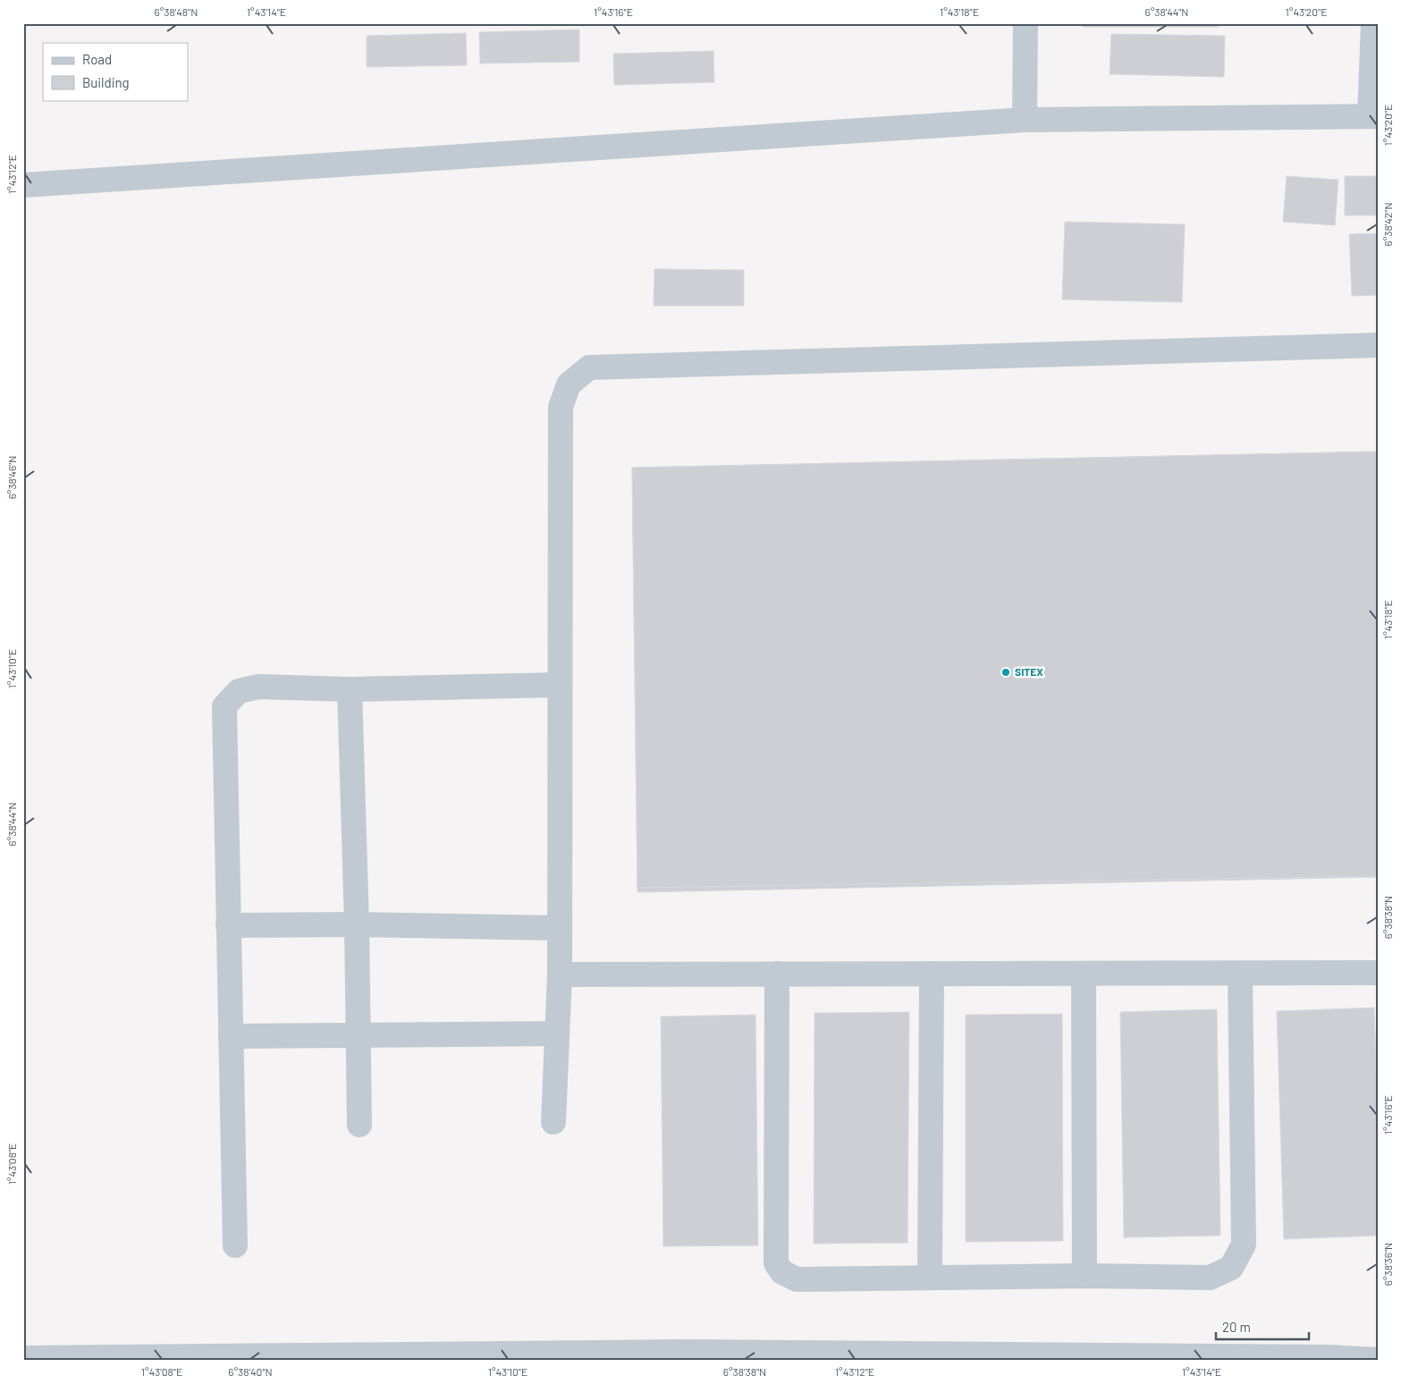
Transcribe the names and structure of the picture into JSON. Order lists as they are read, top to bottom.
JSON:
{
  "places": ["SITEX"],
  "legend": ["Road", "Building"],
  "scale_bar": "20 m",
  "coordinates": [
    "6°38'48\"N",
    "1°43'14\"E",
    "1°43'16\"E",
    "1°43'18\"E",
    "6°38'44\"N",
    "1°43'20\"E",
    "1°43'12\"E",
    "6°38'42\"N",
    "6°38'46\"N",
    "1°43'10\"E",
    "6°38'38\"N",
    "1°43'08\"E",
    "6°38'36\"N",
    "6°38'40\"N"
  ]
}
